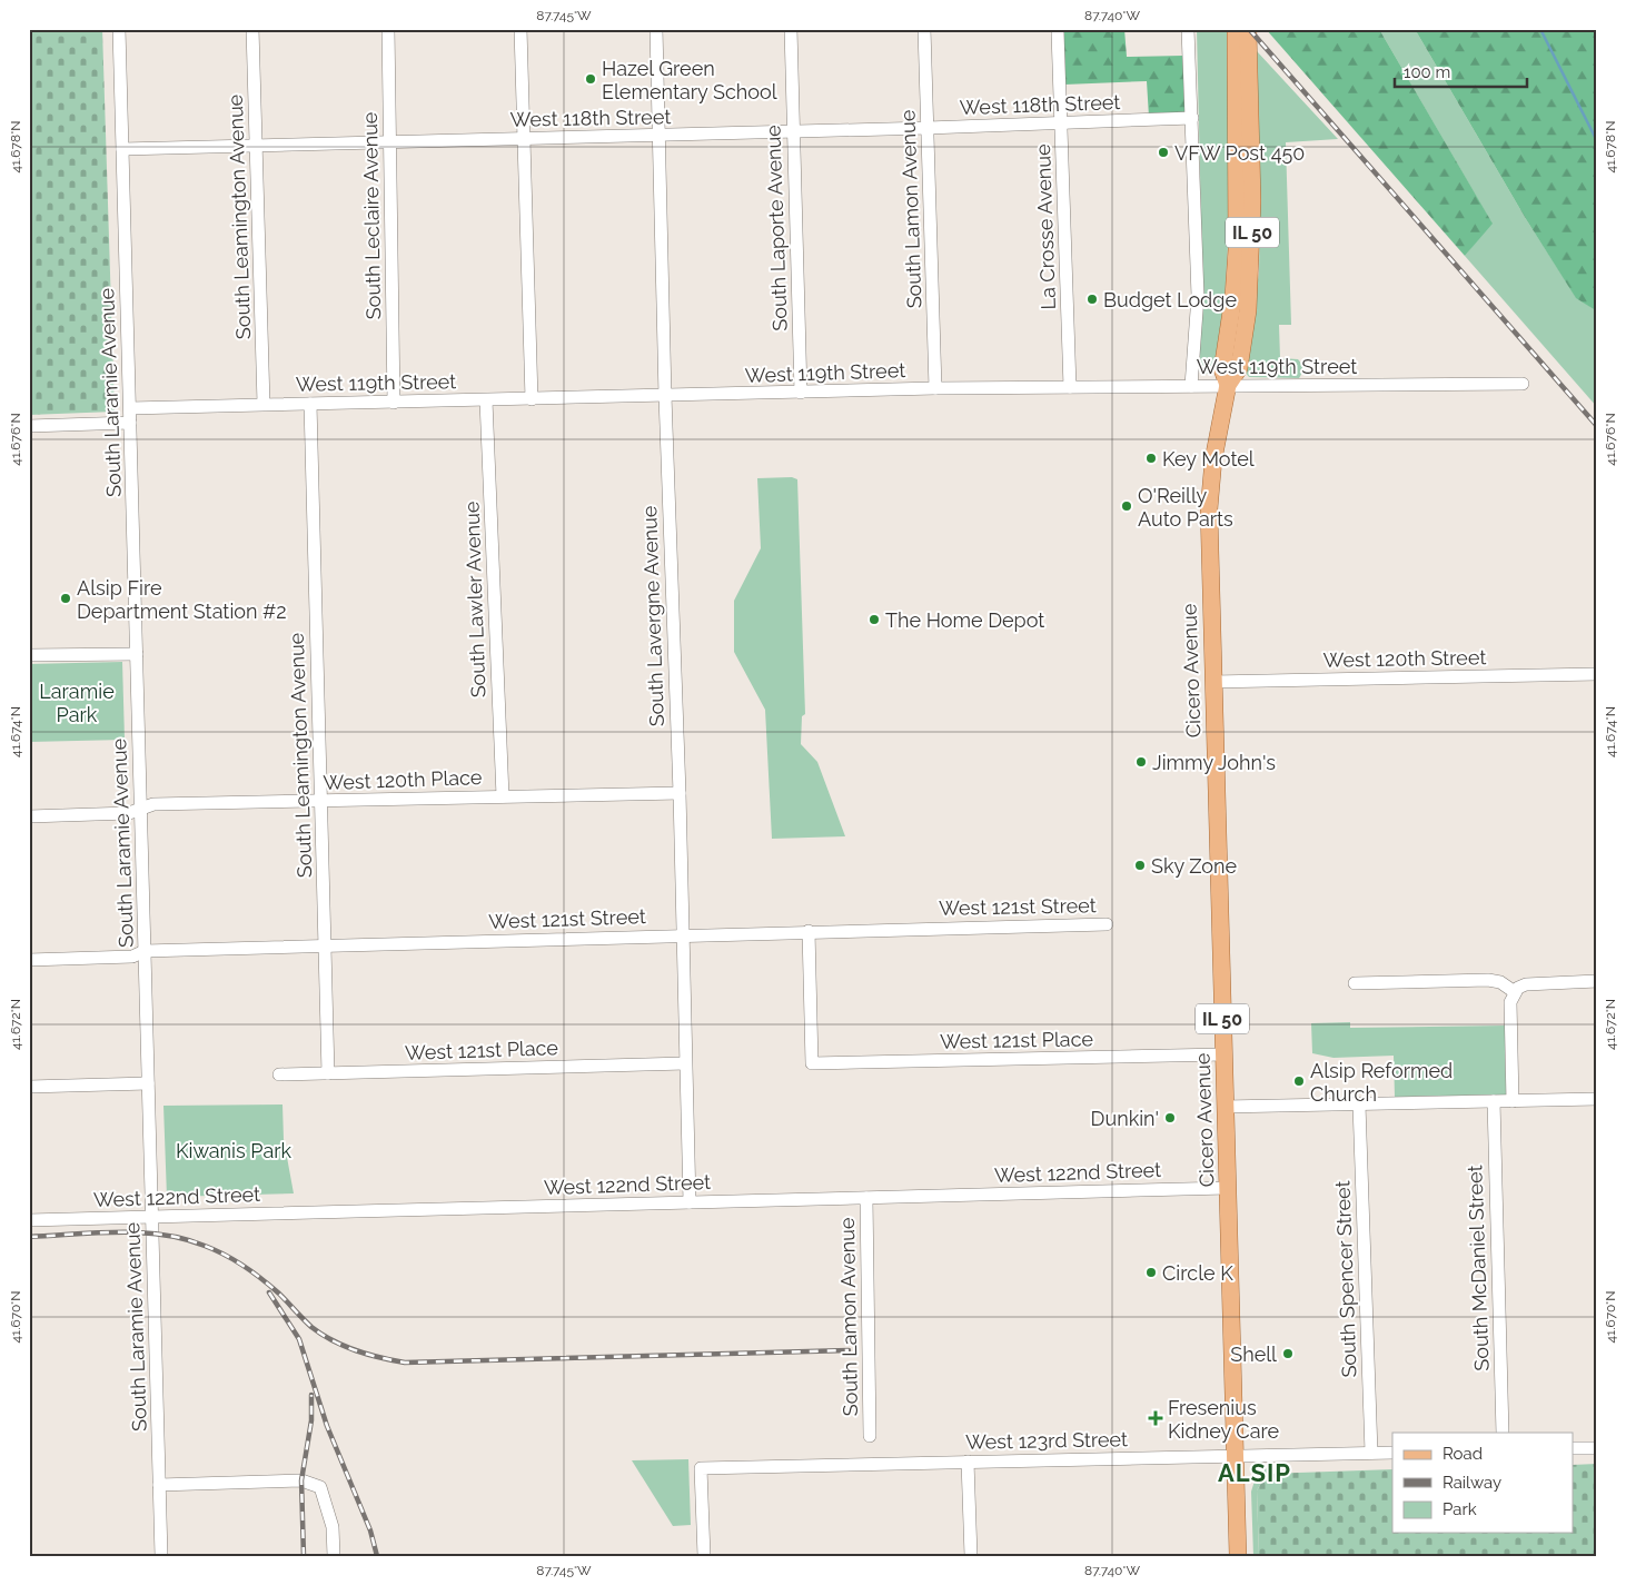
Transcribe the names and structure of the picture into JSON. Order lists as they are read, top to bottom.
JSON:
{
  "streets": {
    "main road": ["IL 50", "Cicero Avenue"],
    "street": [
      "West 118th Street",
      "South Lamon Avenue",
      "South Leclaire Avenue",
      "South Leamington Avenue",
      "La Crosse Avenue",
      "South Laporte Avenue",
      "West 119th Street",
      "South Laramie Avenue",
      "South Lawler Avenue",
      "South Lavergne Avenue",
      "West 120th Street",
      "West 120th Place",
      "West 121st Street",
      "West 121st Place",
      "West 122nd Street",
      "South McDaniel Street",
      "South Spencer Street",
      "West 123rd Street"
    ]
  },
  "crossings": [
    ["West 118th Street", "South Lamon Avenue"],
    ["West 118th Street", "South Leclaire Avenue"],
    ["West 118th Street", "South Leamington Avenue"],
    ["West 118th Street", "La Crosse Avenue"],
    ["West 118th Street", "South Laporte Avenue"],
    ["West 118th Street", "South Laramie Avenue"],
    ["West 118th Street", "South Lavergne Avenue"],
    ["South Lamon Avenue", "West 119th Street"],
    ["South Lamon Avenue", "West 122nd Street"],
    ["South Leclaire Avenue", "West 119th Street"],
    ["South Leamington Avenue", "West 119th Street"],
    ["South Leamington Avenue", "West 120th Place"],
    ["South Leamington Avenue", "West 121st Street"],
    ["South Leamington Avenue", "West 121st Place"],
    ["La Crosse Avenue", "West 119th Street"],
    ["South Laporte Avenue", "West 119th Street"],
    ["West 119th Street", "South Laramie Avenue"],
    ["West 119th Street", "South Lawler Avenue"],
    ["West 119th Street", "South Lavergne Avenue"],
    ["West 119th Street", "Cicero Avenue"],
    ["South Laramie Avenue", "West 120th Place"],
    ["South Laramie Avenue", "West 121st Street"],
    ["South Laramie Avenue", "West 122nd Street"],
    ["South Lawler Avenue", "West 120th Place"],
    ["South Lavergne Avenue", "West 120th Place"],
    ["South Lavergne Avenue", "West 121st Street"],
    ["South Lavergne Avenue", "West 121st Place"],
    ["South Lavergne Avenue", "West 122nd Street"],
    ["West 120th Street", "Cicero Avenue"],
    ["Cicero Avenue", "West 121st Place"],
    ["Cicero Avenue", "West 122nd Street"],
    ["Cicero Avenue", "West 123rd Street"],
    ["West 121st Street", "West 121st Place"],
    ["South Spencer Street", "West 123rd Street"]
  ],
  "districts": ["ALSIP"],
  "parks": ["Laramie Park", "Kiwanis Park"],
  "places": {
    "other": [
      "Hazel Green Elementary School",
      "VFW Post 450",
      "Budget Lodge",
      "Key Motel",
      "O'Reilly Auto Parts",
      "Alsip Fire Department Station #2",
      "The Home Depot",
      "Jimmy John's",
      "Sky Zone",
      "Alsip Reformed Church",
      "Dunkin'",
      "Circle K",
      "Shell"
    ],
    "health": ["Fresenius Kidney Care"]
  },
  "legend": ["Road", "Railway", "Park"],
  "scale_bar": "100 m",
  "coordinates": [
    "87.745°W",
    "87.740°W",
    "41.678°N",
    "41.676°N",
    "41.674°N",
    "41.672°N",
    "41.670°N"
  ]
}
